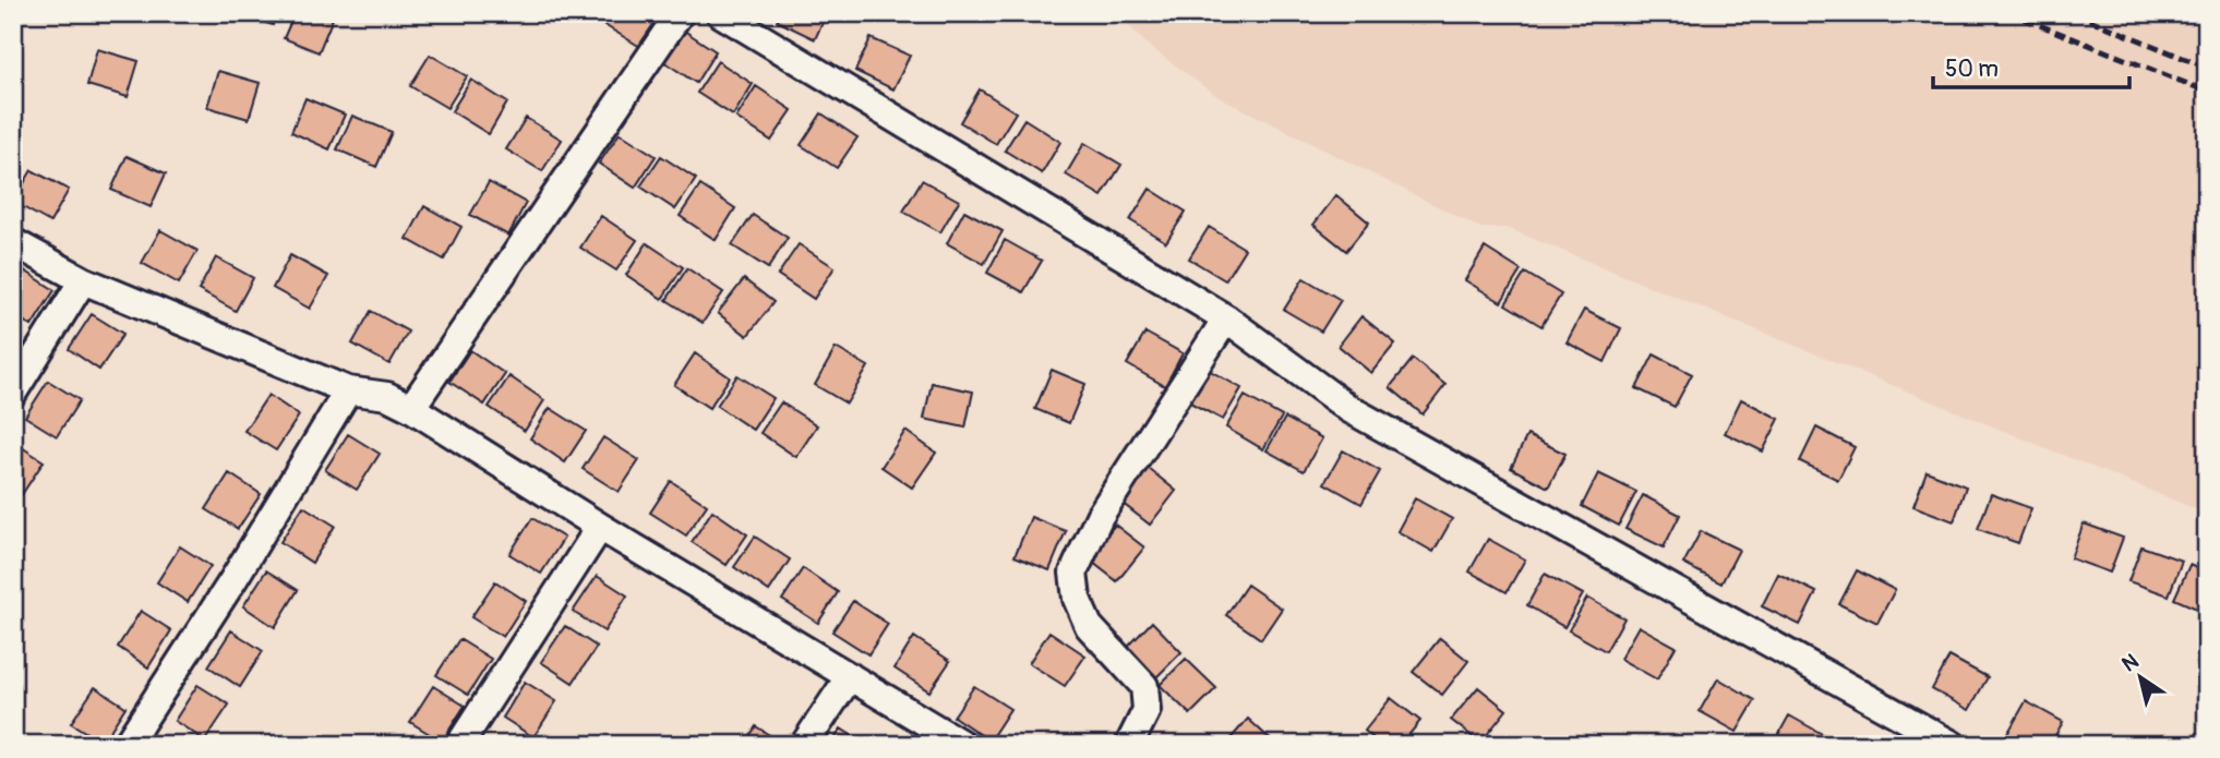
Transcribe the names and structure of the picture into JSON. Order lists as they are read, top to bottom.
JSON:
{
  "scale_bar": "50 m",
  "north": "top left"
}
